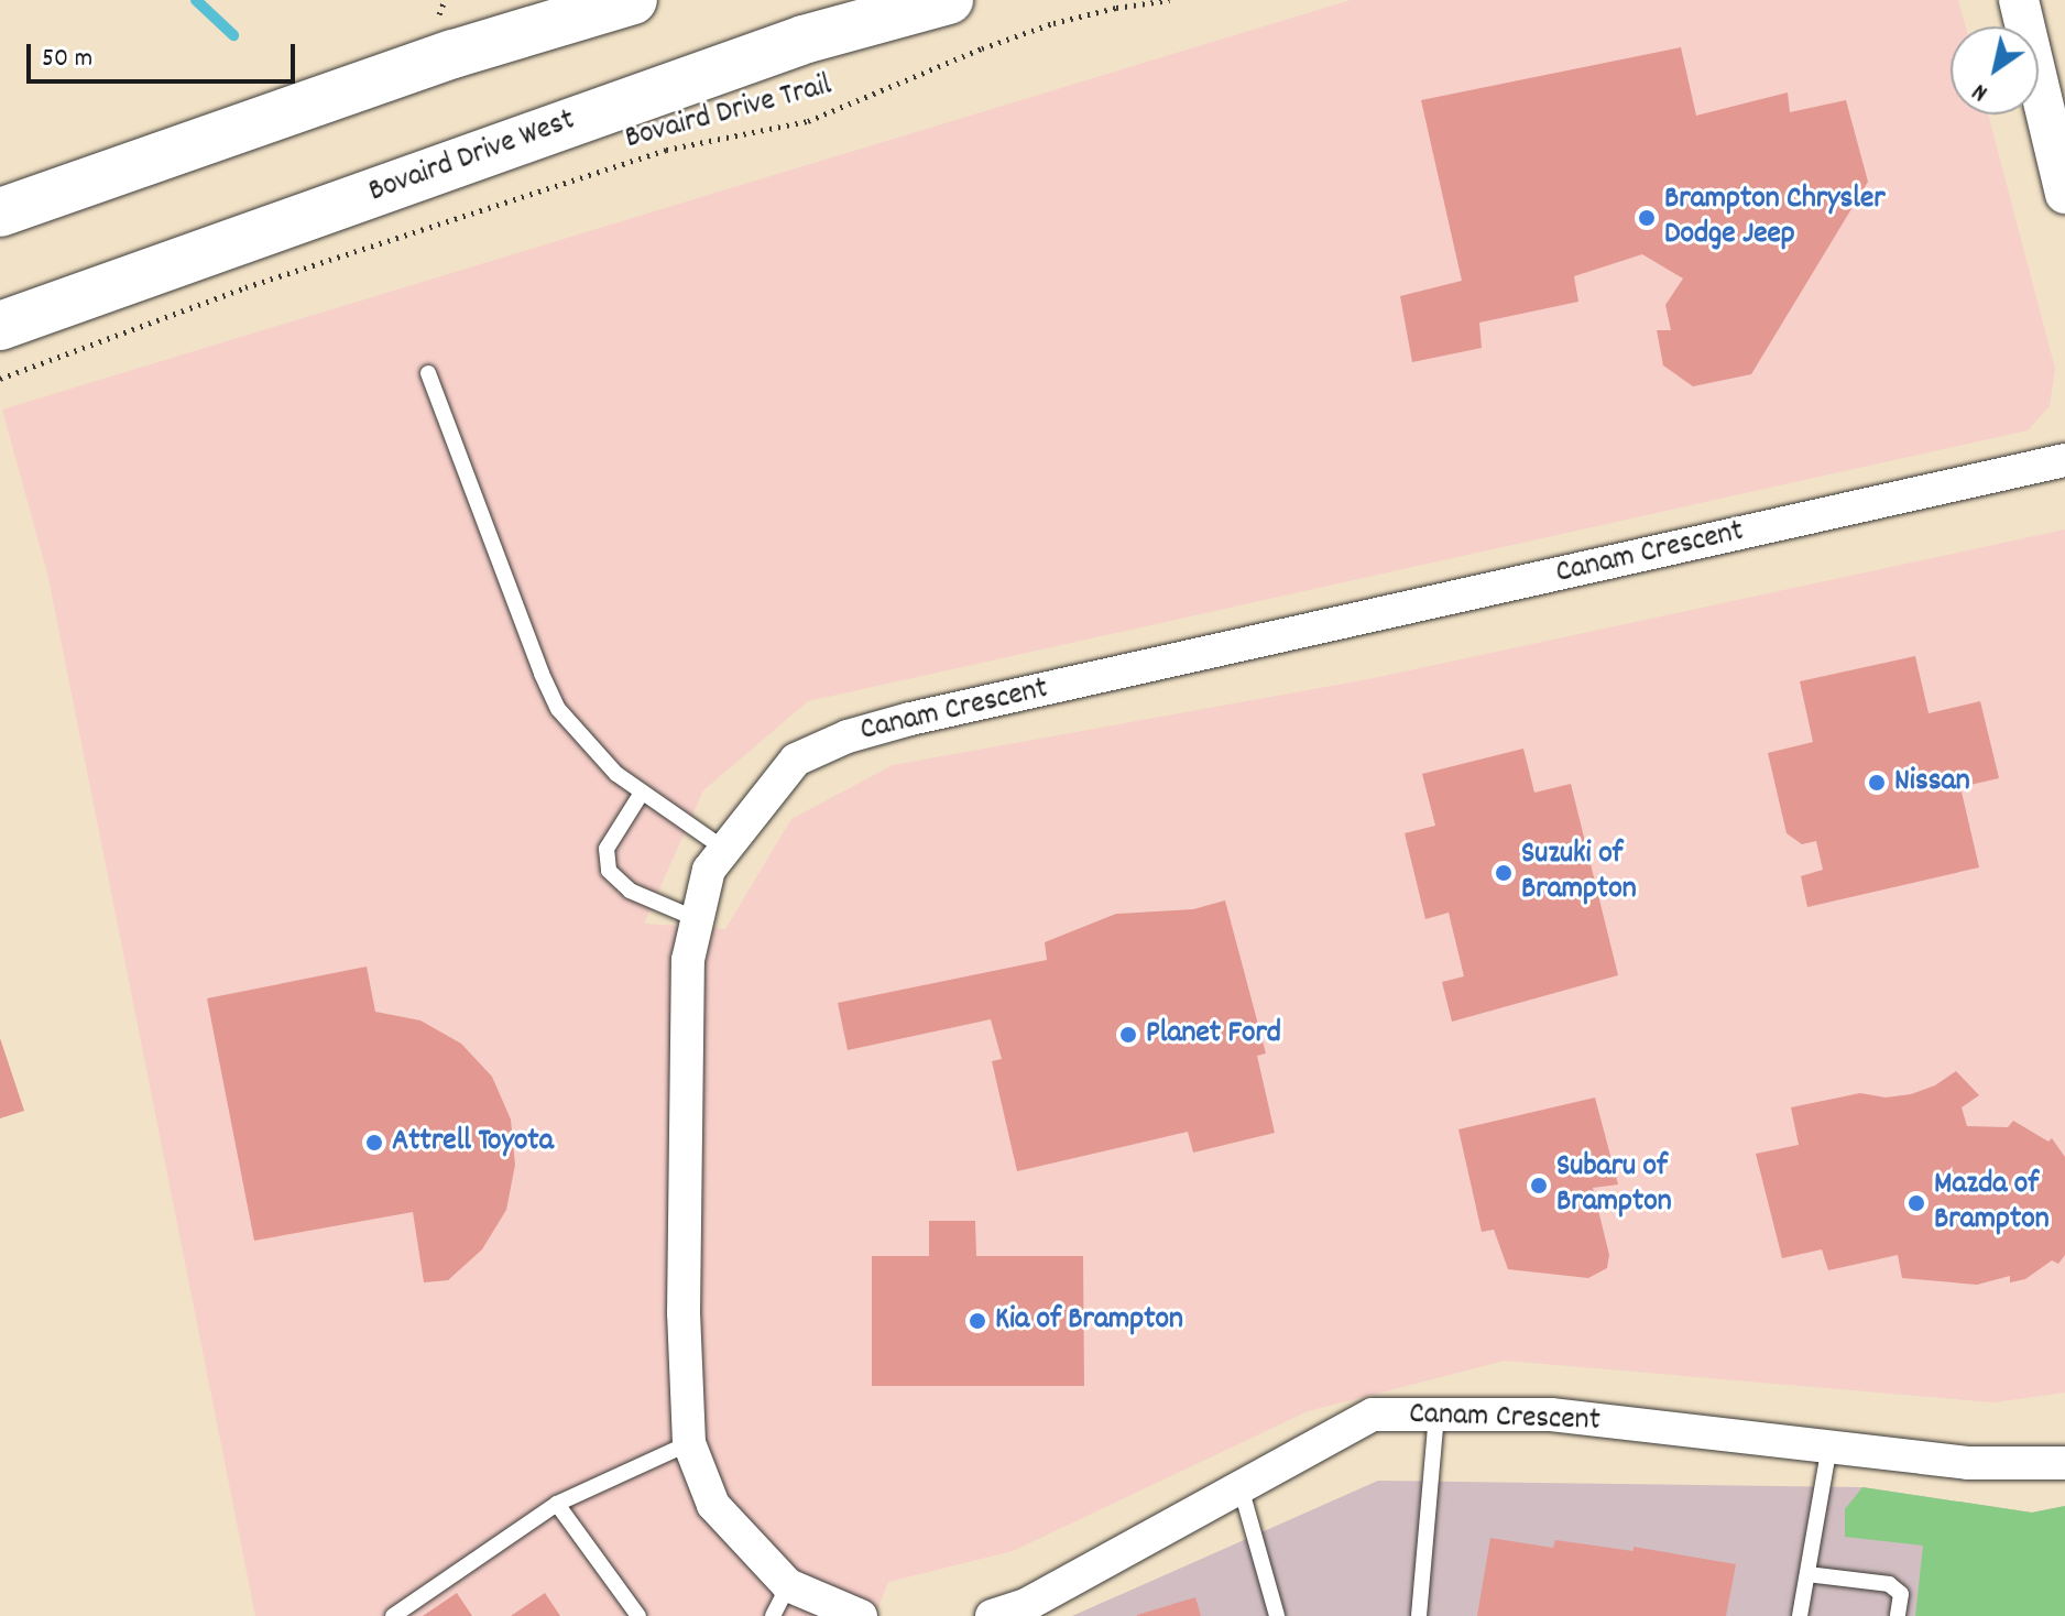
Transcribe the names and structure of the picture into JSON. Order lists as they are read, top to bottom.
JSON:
{
  "streets": {
    "main road": ["Bovaird Drive West"],
    "street": ["Canam Crescent"],
    "path": ["Bovaird Drive Trail"]
  },
  "places": [
    "Brampton Chrysler Dodge Jeep",
    "Nissan",
    "Suzuki of Brampton",
    "Planet Ford",
    "Attrell Toyota",
    "Subaru of Brampton",
    "Mazda of Brampton",
    "Kia of Brampton"
  ],
  "scale_bar": "50 m",
  "north": "bottom left"
}
